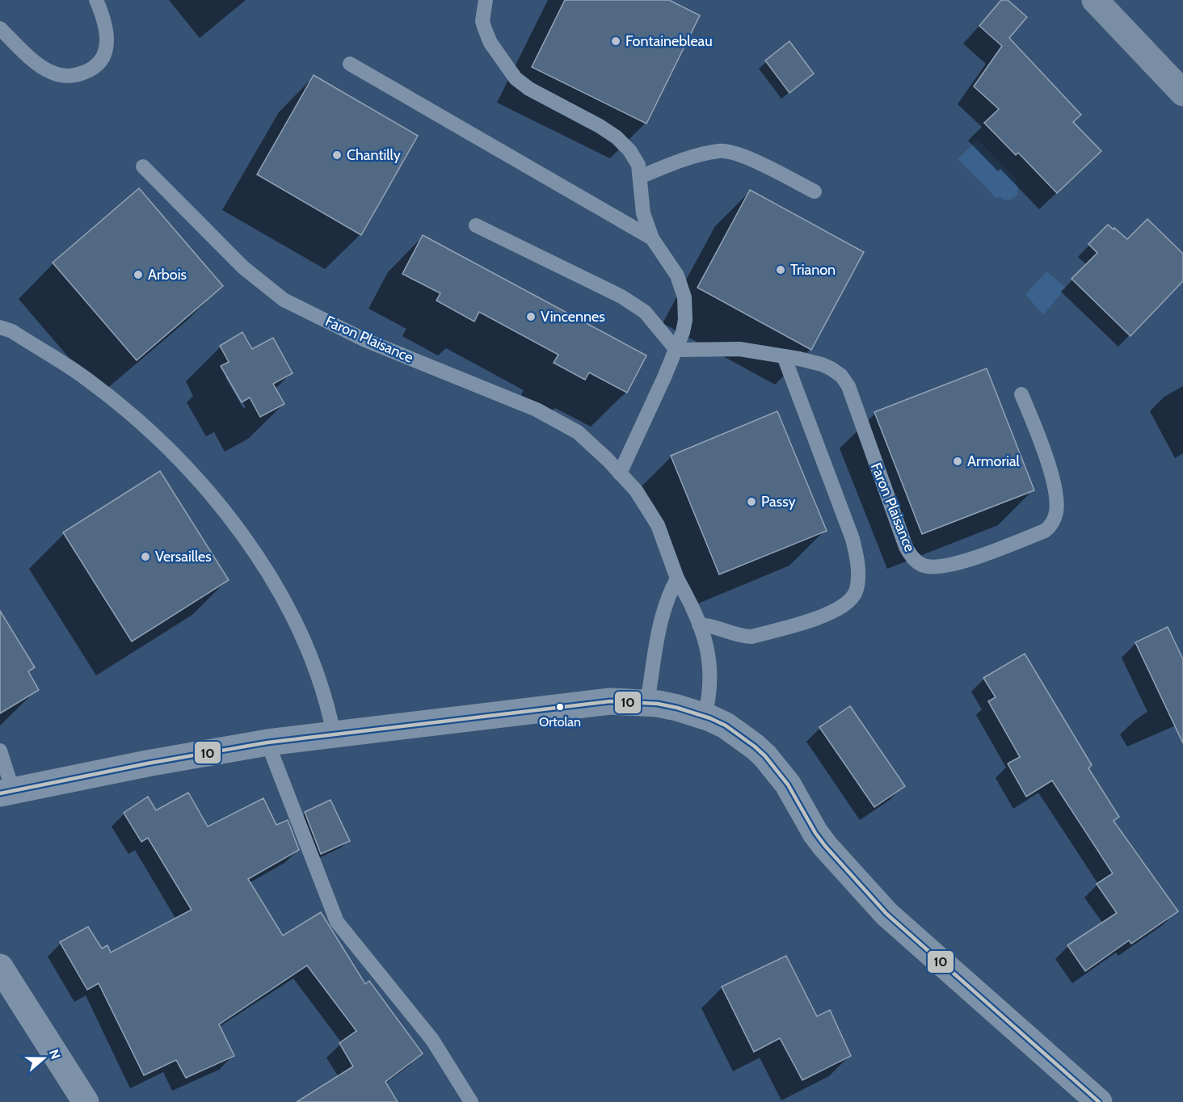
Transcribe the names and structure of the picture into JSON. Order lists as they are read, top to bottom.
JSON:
{
  "streets": {
    "lane": ["Faron Plaisance"]
  },
  "places": [
    "Fontainebleau",
    "Chantilly",
    "Trianon",
    "Arbois",
    "Vincennes",
    "Armorial",
    "Passy",
    "Versailles",
    "Ortolan"
  ],
  "lines": ["transit line 10"],
  "north": "right"
}
